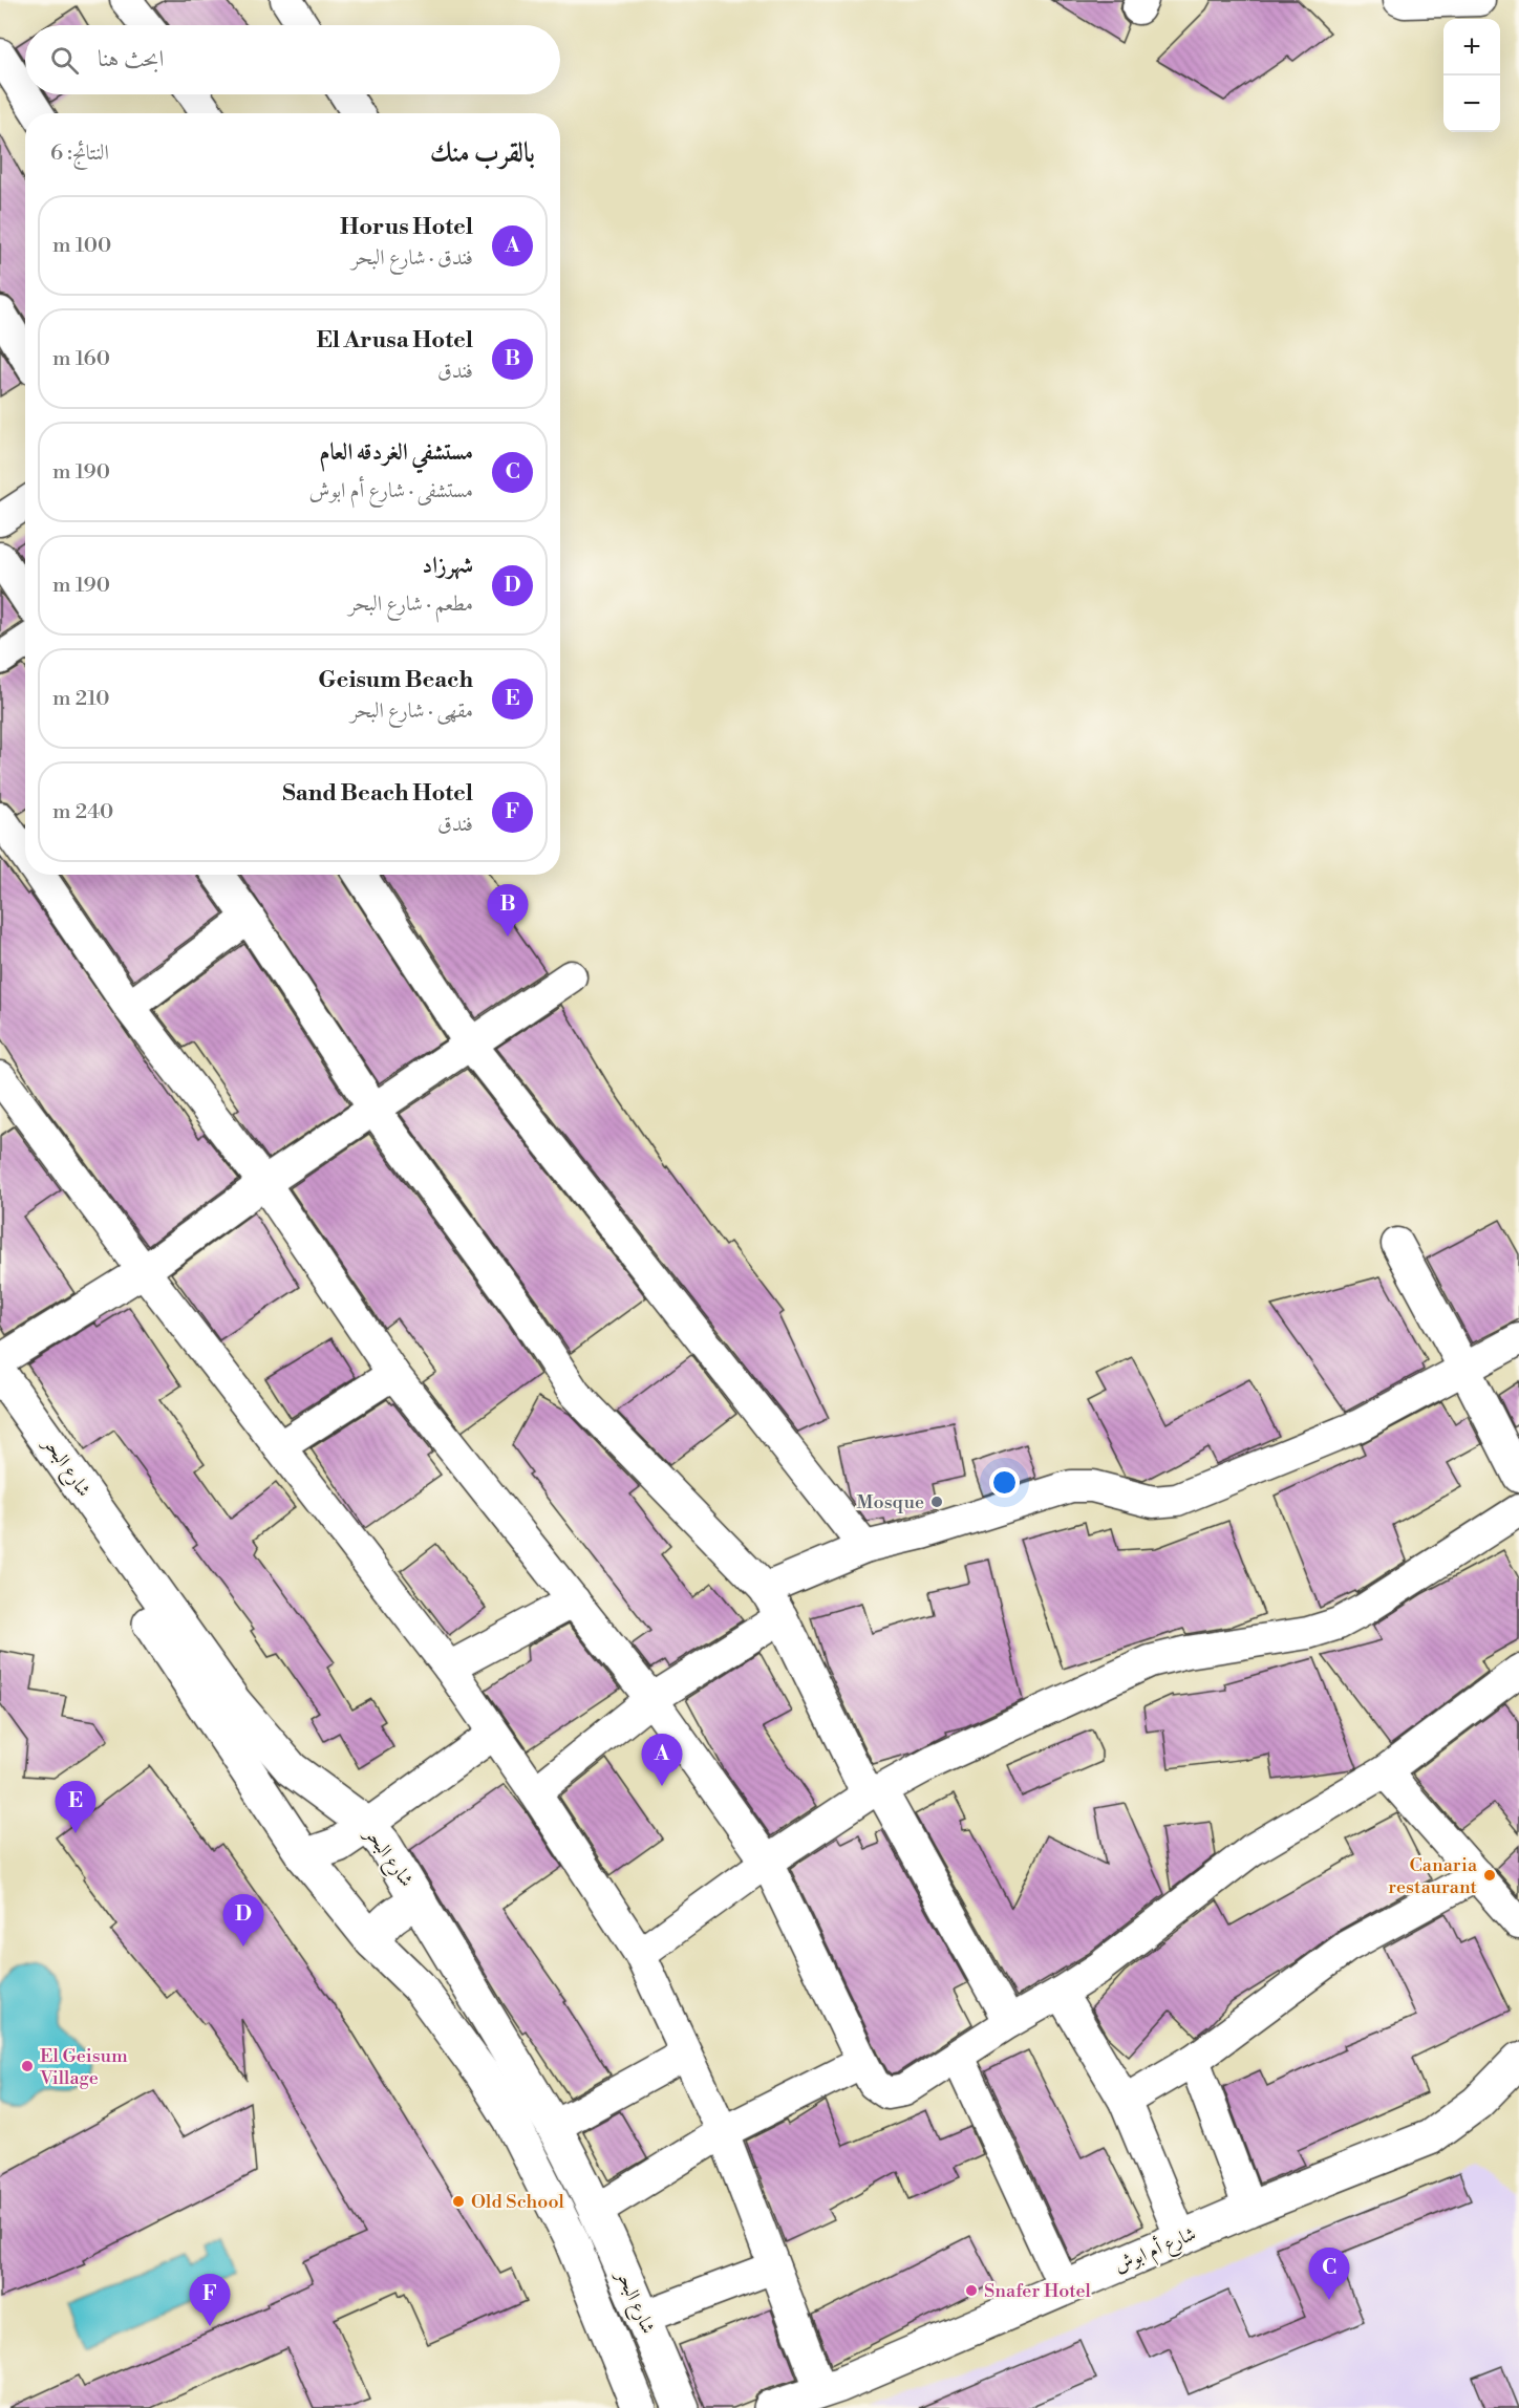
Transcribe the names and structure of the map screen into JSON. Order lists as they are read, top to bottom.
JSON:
{
  "streets": {
    "main road": ["شارع البحر", "شارع أم ابوش"]
  },
  "places": [
    "Mosque",
    "Canaria restaurant",
    "El Geisum Village",
    "Old School",
    "Snafer Hotel"
  ],
  "page": {
    "map_buttons": ["+", "−"],
    "search": "ابحث هنا",
    "heading": ["بالقرب منك", "النتائج: 6"],
    "list": [
      {
        "mark": "A",
        "name": "Horus Hotel",
        "note": "فندق · شارع البحر",
        "value": "100 m"
      },
      {
        "mark": "B",
        "name": "El Arusa Hotel",
        "note": "فندق",
        "value": "160 m"
      },
      {
        "mark": "C",
        "name": "مستشفي الغردقه العام",
        "note": "مستشفى · شارع أم ابوش",
        "value": "190 m"
      },
      {
        "mark": "D",
        "name": "شهرزاد",
        "note": "مطعم · شارع البحر",
        "value": "190 m"
      },
      {
        "mark": "E",
        "name": "Geisum Beach",
        "note": "مقهى · شارع البحر",
        "value": "210 m"
      },
      {
        "mark": "F",
        "name": "Sand Beach Hotel",
        "note": "فندق",
        "value": "240 m"
      }
    ],
    "pins": [
      "B",
      "A",
      "E",
      "D",
      "C",
      "F"
    ]
  }
}
